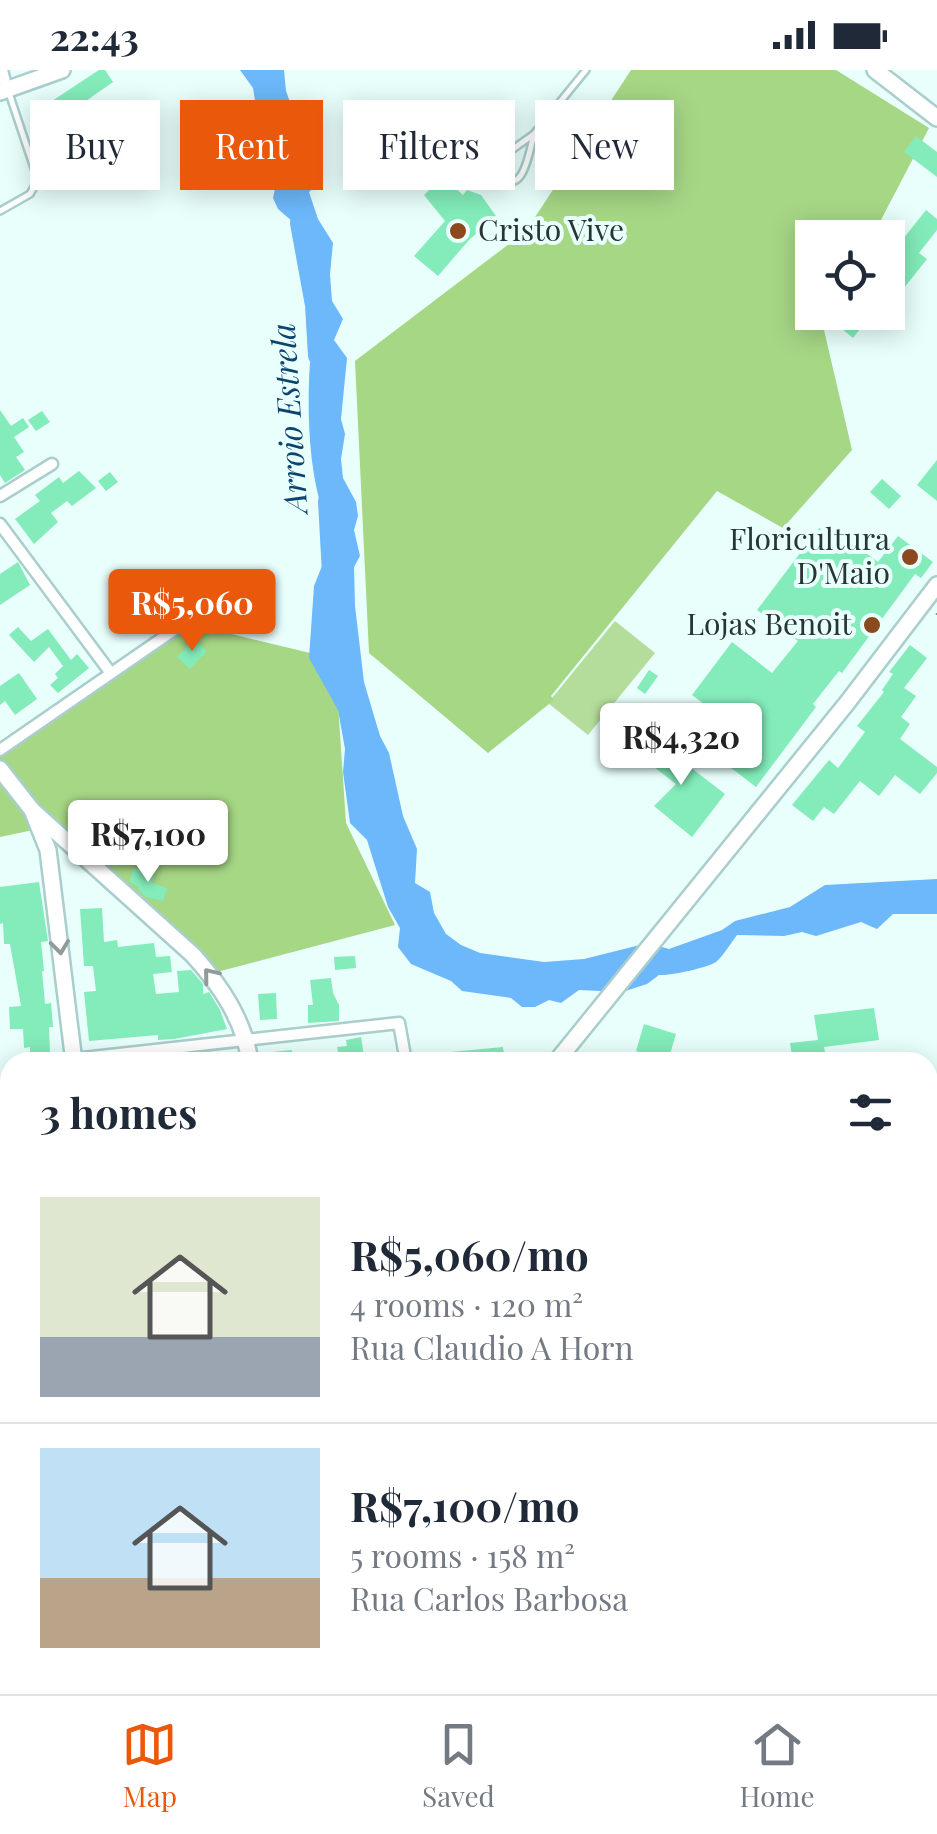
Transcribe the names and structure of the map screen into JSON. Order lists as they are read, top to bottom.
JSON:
{
  "water": ["Arroio Estrela"],
  "places": ["Cristo Vive", "Floricultura D'Maio", "Lojas Benoit"],
  "page": {
    "status": "22:43",
    "chip": [
      "Buy",
      "Rent",
      "Filters",
      "New"
    ],
    "price": ["R$5,060", "R$4,320", "R$7,100"],
    "heading": "3 homes",
    "list": [
      {
        "name": "R$5,060/mo",
        "note": "4 rooms · 120 m² · Rua Claudio A Horn"
      },
      {
        "name": "R$7,100/mo",
        "note": "5 rooms · 158 m² · Rua Carlos Barbosa"
      }
    ],
    "tabs": ["Map", "Saved", "Home"]
  }
}
